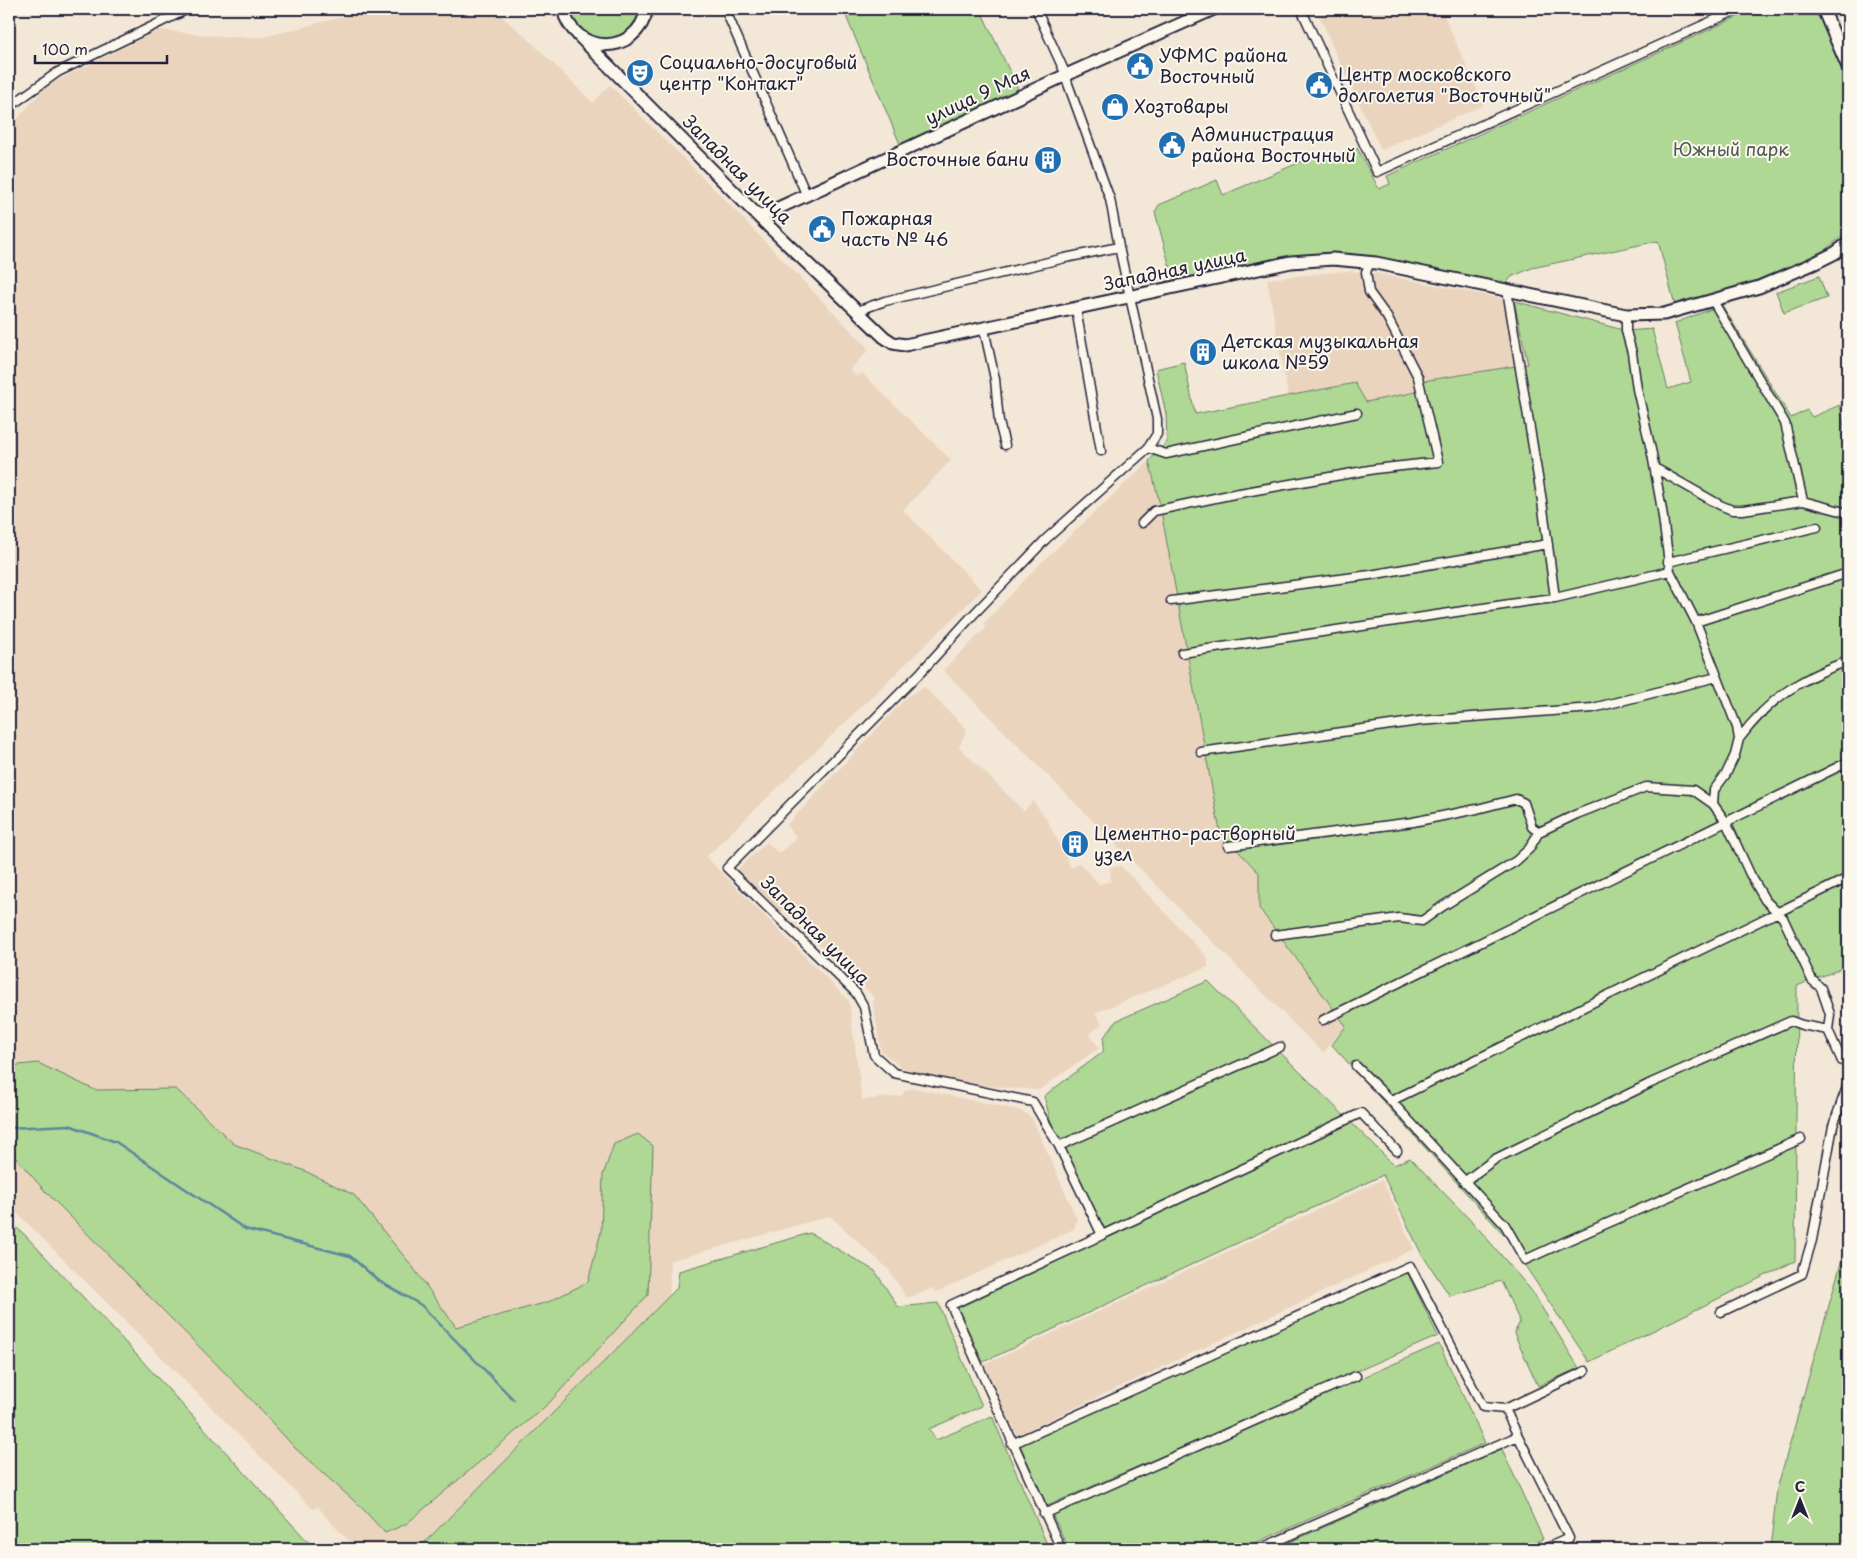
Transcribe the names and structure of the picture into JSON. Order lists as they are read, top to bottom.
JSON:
{
  "streets": {
    "street": ["улица 9 Мая", "Западная улица"]
  },
  "crossings": [
    ["улица 9 Мая", "Западная улица"]
  ],
  "parks": ["Южный парк"],
  "places": {
    "public building": [
      "УФМС района Восточный",
      "Центр московского долголетия \"Восточный\"",
      "Администрация района Восточный",
      "Пожарная часть № 46"
    ],
    "theatre": ["Социально-досуговый центр \"Контакт\""],
    "shop": ["Хозтовары"],
    "building": ["Восточные бани", "Детская музыкальная школа №59", "Цементно-растворный узел"]
  },
  "scale_bar": "100 m",
  "north": "top"
}
